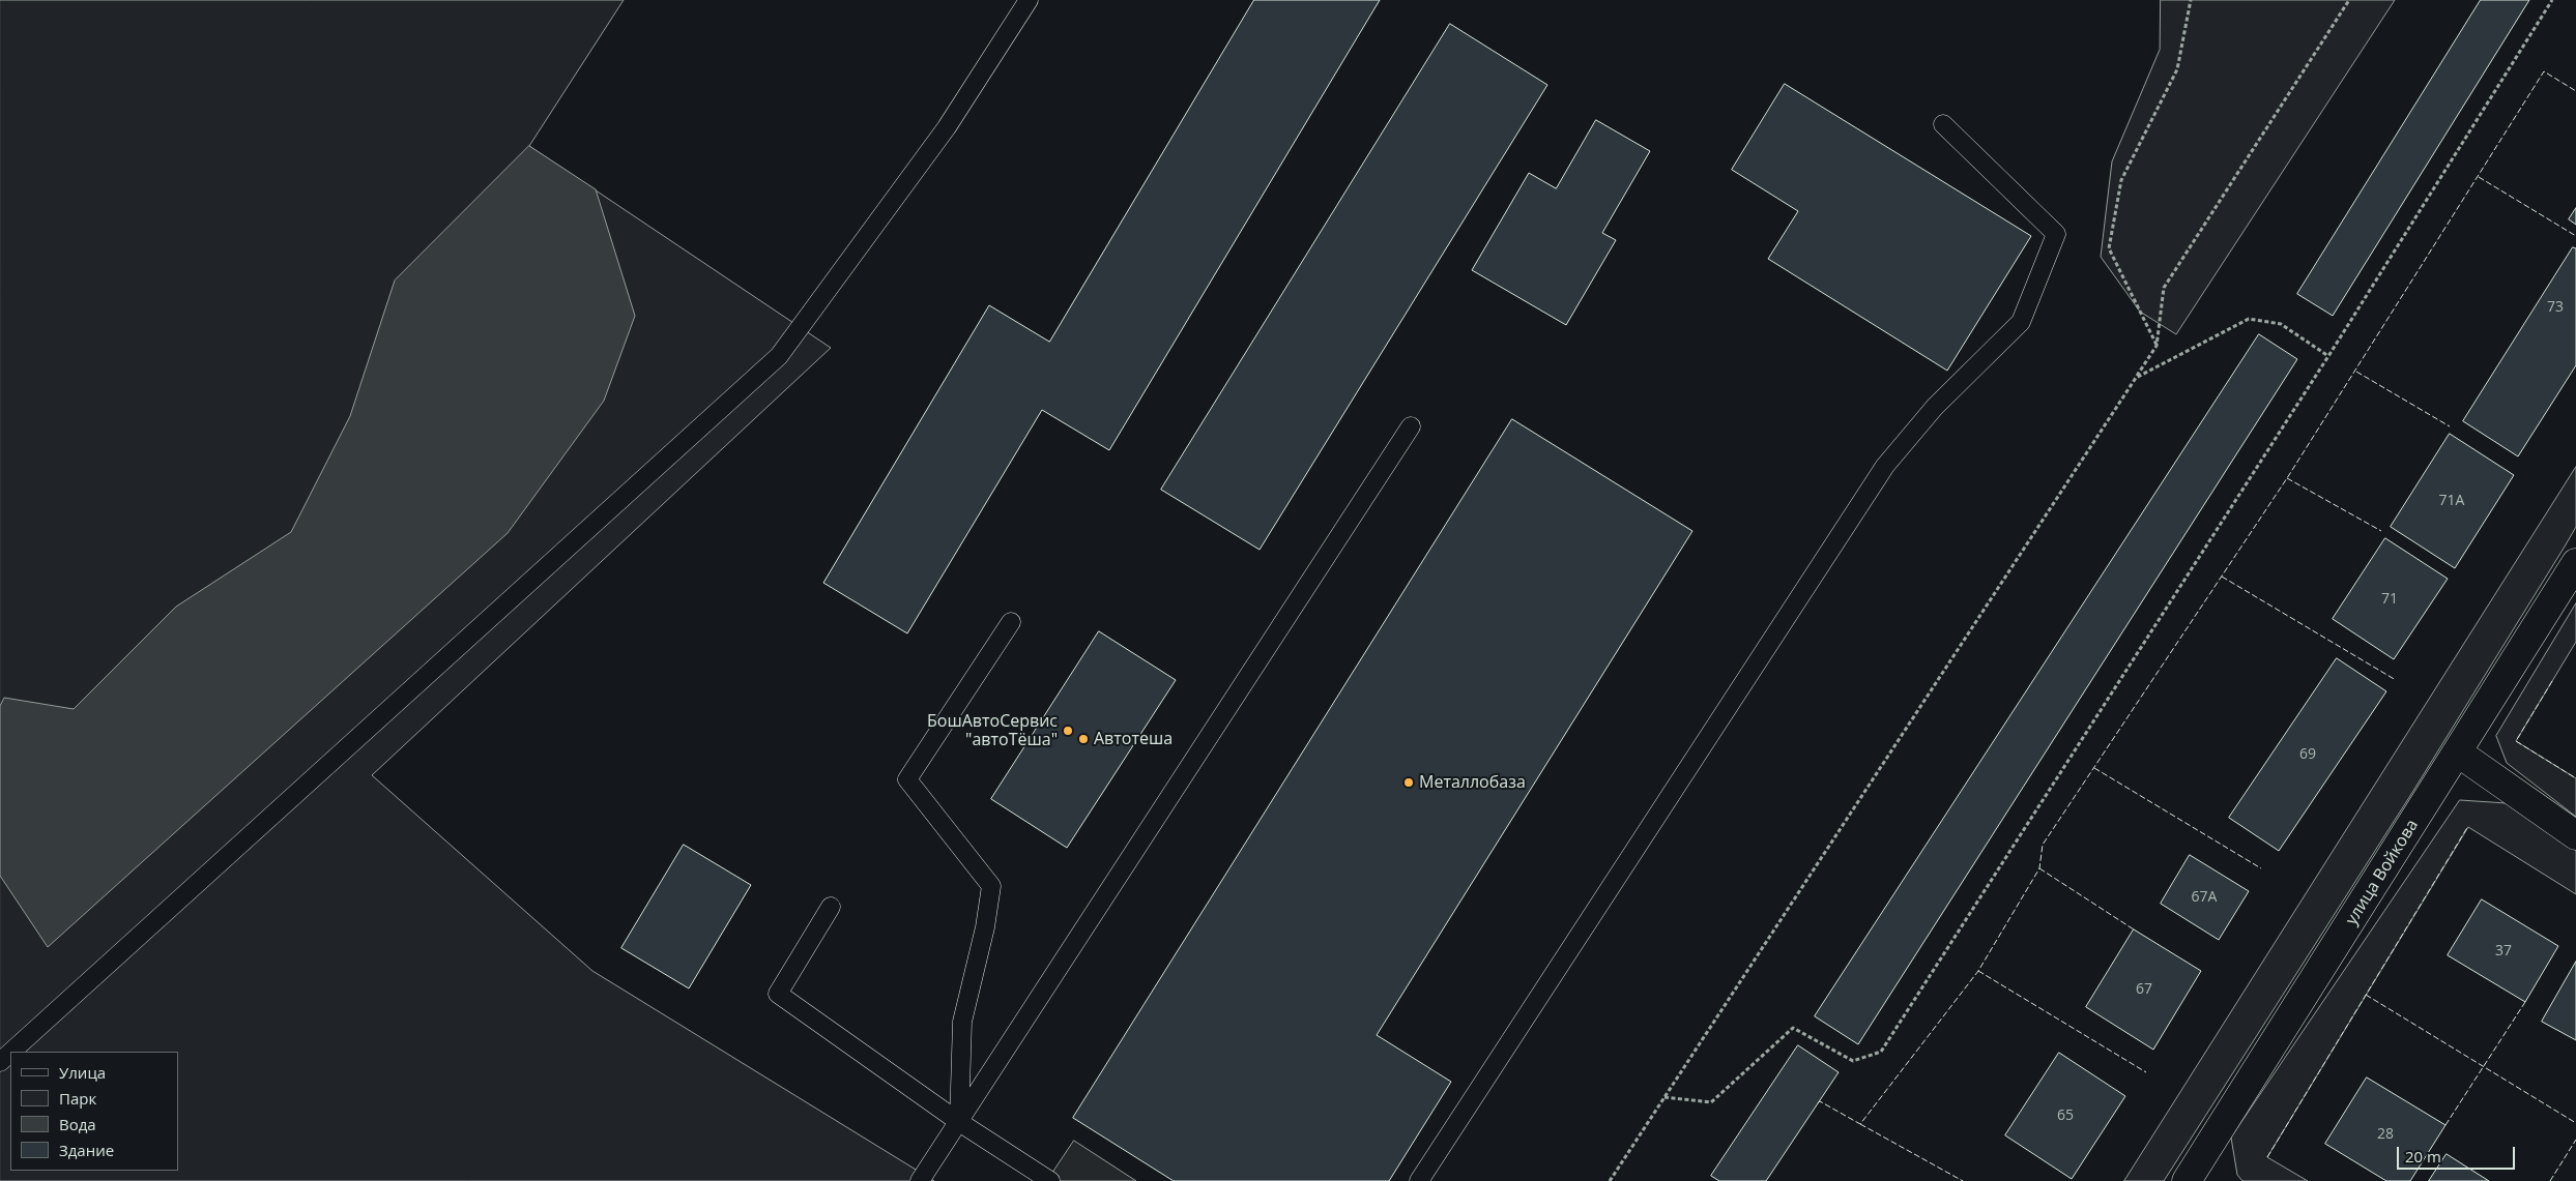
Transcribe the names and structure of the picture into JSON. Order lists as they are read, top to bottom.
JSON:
{
  "streets": {
    "street": ["улица Войкова"]
  },
  "places": ["БошАвтоСервис \"автоТёша\"", "Автотеша", "Металлобаза"],
  "house_numbers": [
    "73",
    "71А",
    "71",
    "69",
    "67А",
    "37",
    "67",
    "65",
    "28"
  ],
  "legend": [
    "Улица",
    "Парк",
    "Вода",
    "Здание"
  ],
  "scale_bar": "20 m"
}
